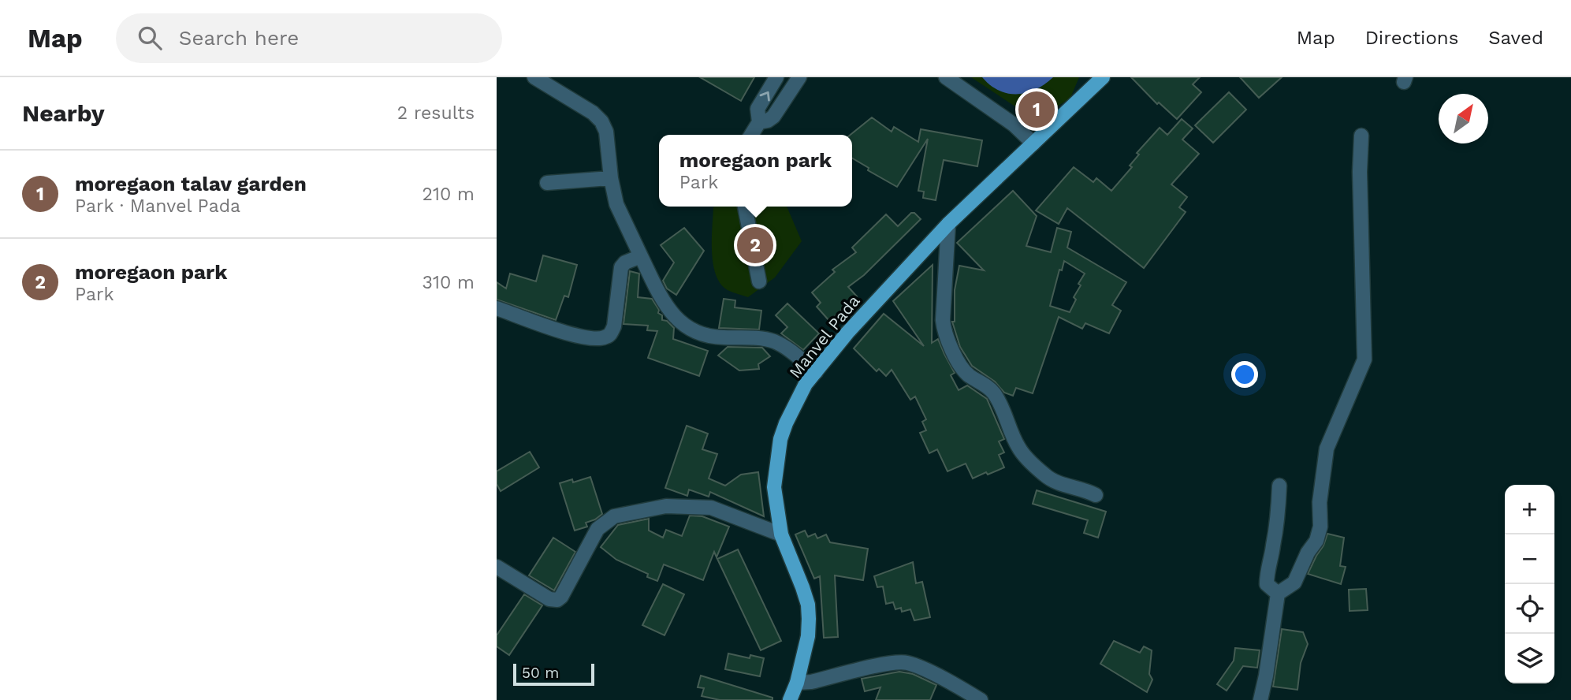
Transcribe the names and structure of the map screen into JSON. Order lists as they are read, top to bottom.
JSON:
{
  "streets": {
    "main road": ["Manvel Pada"]
  },
  "scale_bar": "50 m",
  "north": "top right",
  "page": {
    "header": "Map",
    "search": "Search here",
    "nav": ["Map", "Directions", "Saved"],
    "heading": ["Nearby", "2 results"],
    "pins": ["1", "2"],
    "popup": ["moregaon park", "Park"],
    "list": [
      {
        "mark": "1",
        "name": "moregaon talav garden",
        "note": "Park · Manvel Pada",
        "value": "210 m"
      },
      {
        "mark": "2",
        "name": "moregaon park",
        "note": "Park",
        "value": "310 m"
      }
    ],
    "map_buttons": ["+", "−"],
    "scale": "50 m"
  }
}
